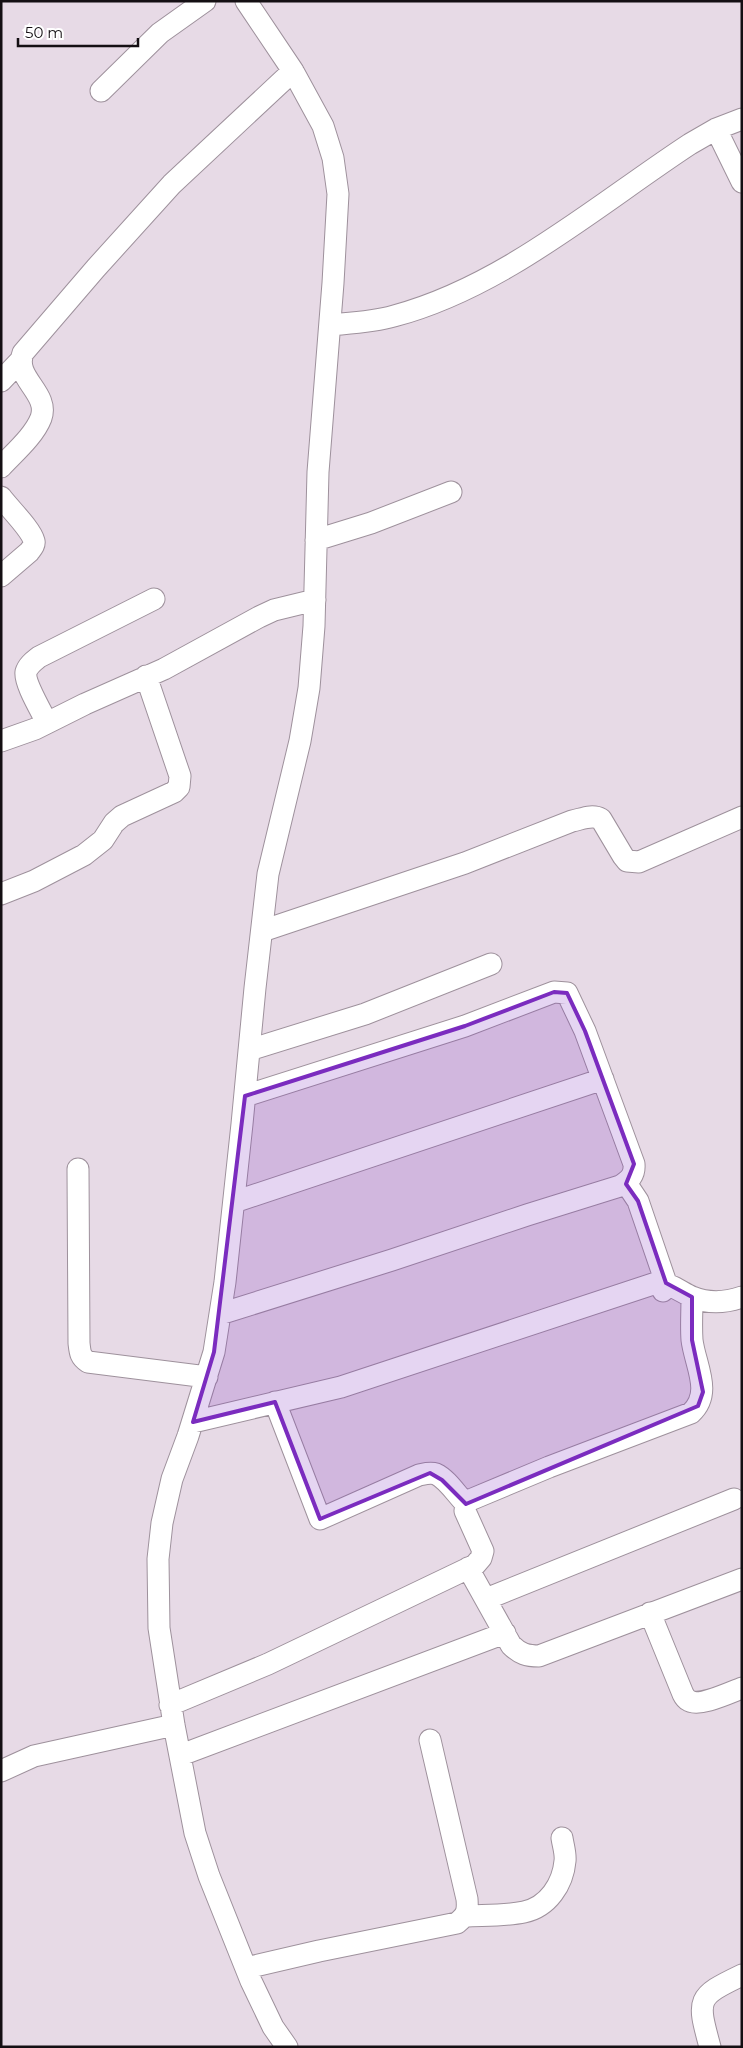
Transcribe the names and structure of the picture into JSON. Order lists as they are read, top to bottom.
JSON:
{
  "scale_bar": "50 m"
}
